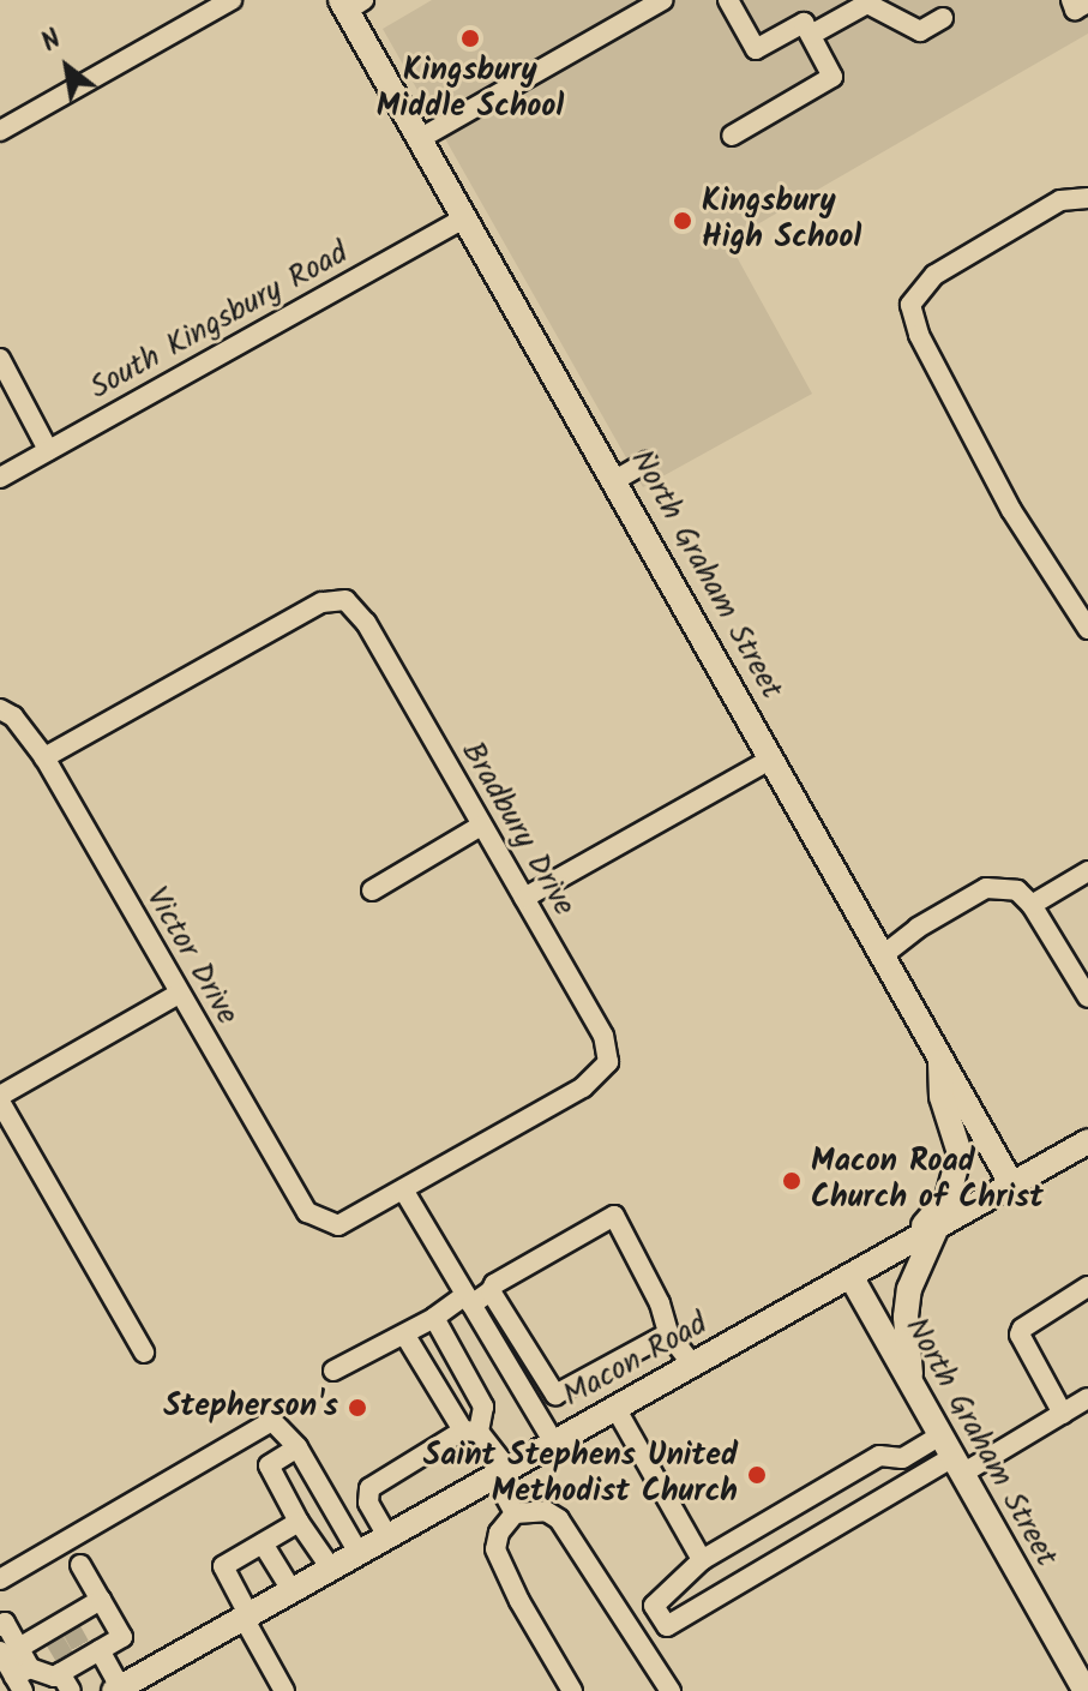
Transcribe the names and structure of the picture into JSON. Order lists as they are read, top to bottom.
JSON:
{
  "streets": {
    "main road": ["North Graham Street", "Macon Road"],
    "street": ["South Kingsbury Road", "Bradbury Drive", "Victor Drive"]
  },
  "crossings": [
    ["South Kingsbury Road", "North Graham Street"],
    ["North Graham Street", "Macon Road"],
    ["Bradbury Drive", "Victor Drive"]
  ],
  "places": [
    "Kingsbury Middle School",
    "Kingsbury High School",
    "Macon Road Church of Christ",
    "Stepherson's",
    "Saint Stephens United Methodist Church"
  ],
  "north": "top left"
}
